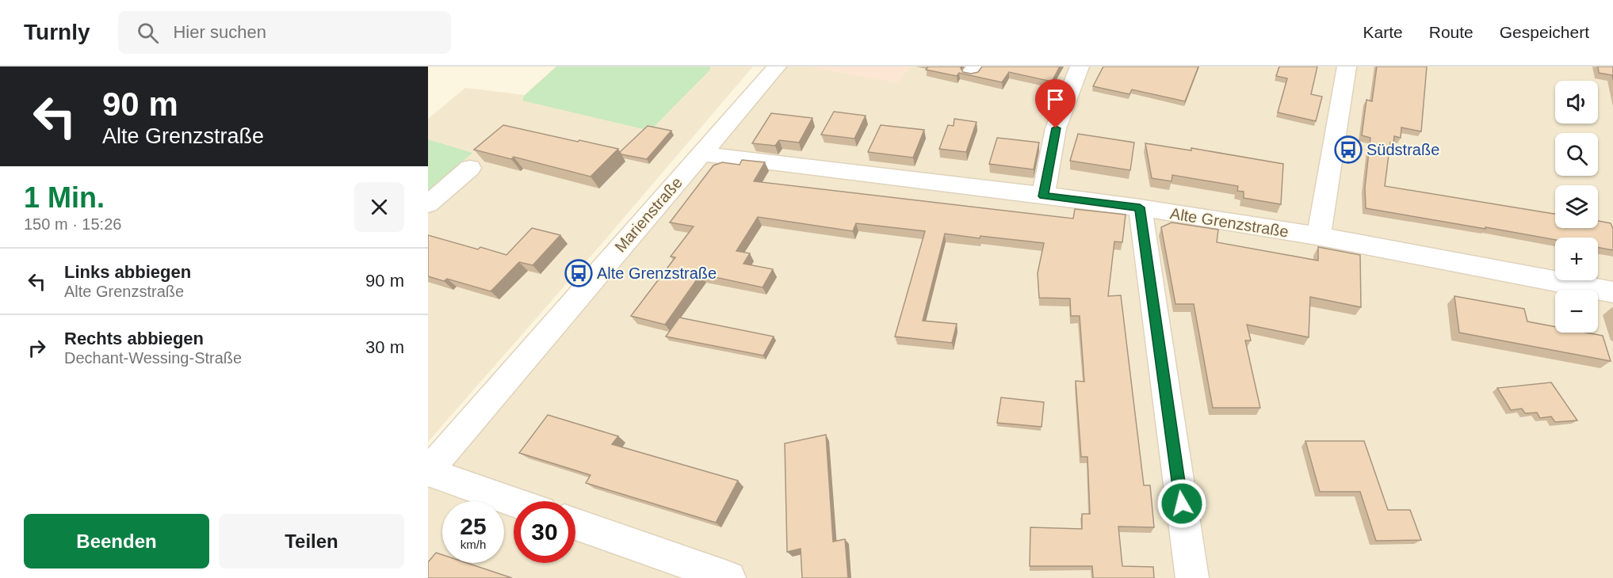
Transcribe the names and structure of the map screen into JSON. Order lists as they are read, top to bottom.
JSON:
{
  "streets": {
    "street": ["Marienstraße", "Alte Grenzstraße"]
  },
  "crossings": [
    ["Marienstraße", "Alte Grenzstraße"]
  ],
  "places": {
    "bus stop": ["Südstraße", "Alte Grenzstraße"]
  },
  "page": {
    "header": "Turnly",
    "search": "Hier suchen",
    "nav": ["Karte", "Route", "Gespeichert"],
    "turn": ["90 m", "Alte Grenzstraße"],
    "map_buttons": ["+", "−"],
    "heading": ["1 Min.", "150 m · 15:26"],
    "list": [
      {
        "name": "Links abbiegen",
        "note": "Alte Grenzstraße",
        "value": "90 m"
      },
      {
        "name": "Rechts abbiegen",
        "note": "Dechant-Wessing-Straße",
        "value": "30 m"
      }
    ],
    "speed": "25 km/h",
    "limit": "30",
    "buttons": ["Beenden", "Teilen"]
  }
}
